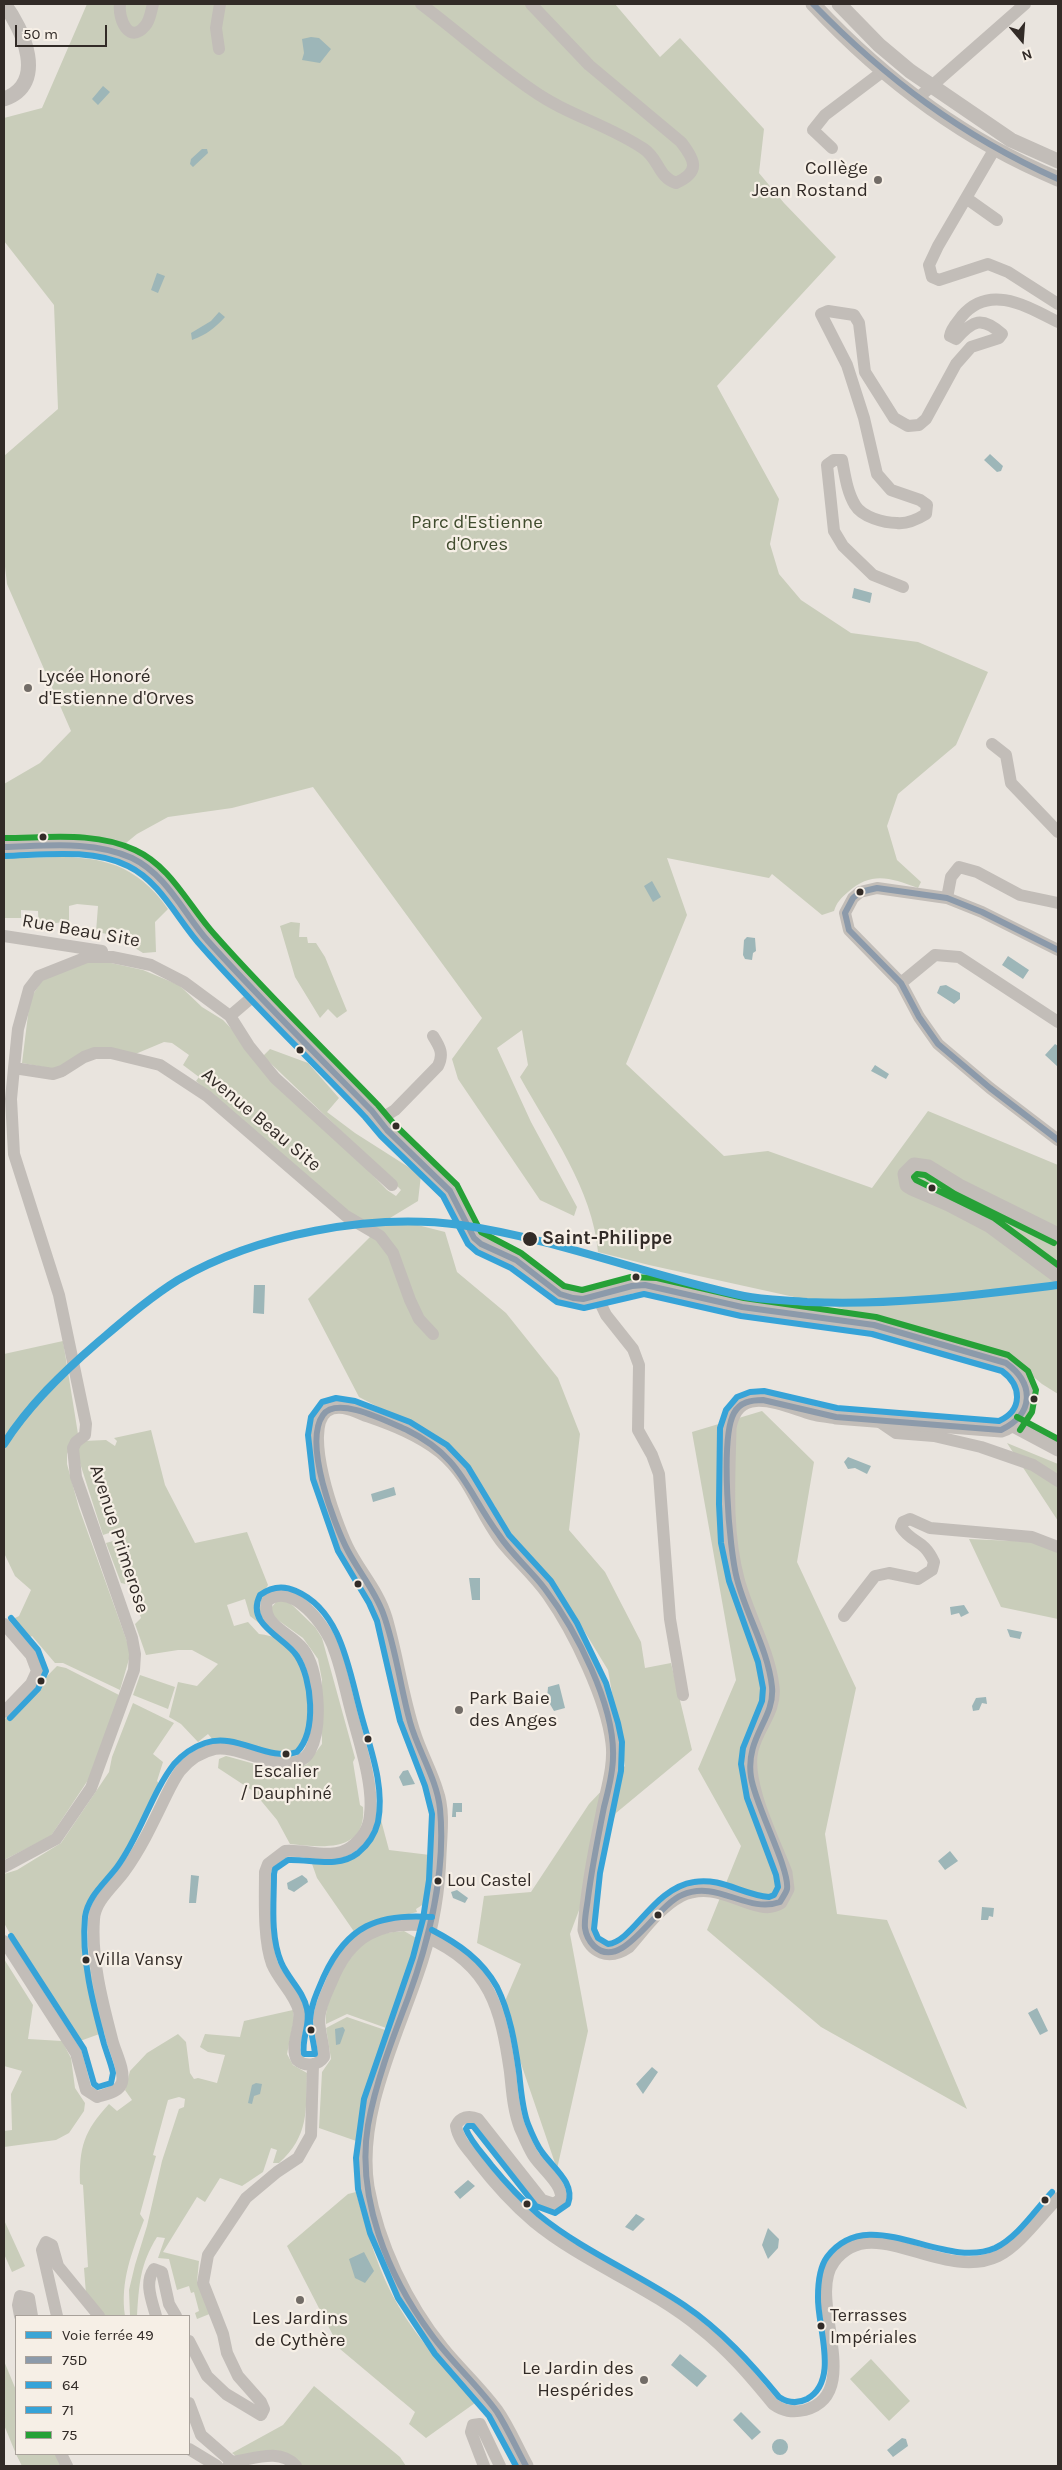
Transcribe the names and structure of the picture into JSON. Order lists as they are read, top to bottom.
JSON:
{
  "streets": {
    "street": ["Rue Beau Site", "Avenue Beau Site", "Avenue Primerose"]
  },
  "crossings": [
    ["Avenue Beau Site", "Avenue Primerose"]
  ],
  "parks": ["Parc d'Estienne d'Orves"],
  "places": [
    "Collège Jean Rostand",
    "Lycée Honoré d'Estienne d'Orves",
    "Saint-Philippe",
    "Park Baie des Anges",
    "Escalier / Dauphiné",
    "Lou Castel",
    "Villa Vansy",
    "Les Jardins de Cythère",
    "Terrasses Impériales",
    "Le Jardin des Hespérides"
  ],
  "lines": [
    "transit line 75D",
    "transit line 75",
    "transit line 64",
    "rail line 49",
    "transit line 71"
  ],
  "legend": [
    "Voie ferrée 49",
    "75D",
    "64",
    "71",
    "75"
  ],
  "scale_bar": "50 m",
  "north": "bottom"
}
